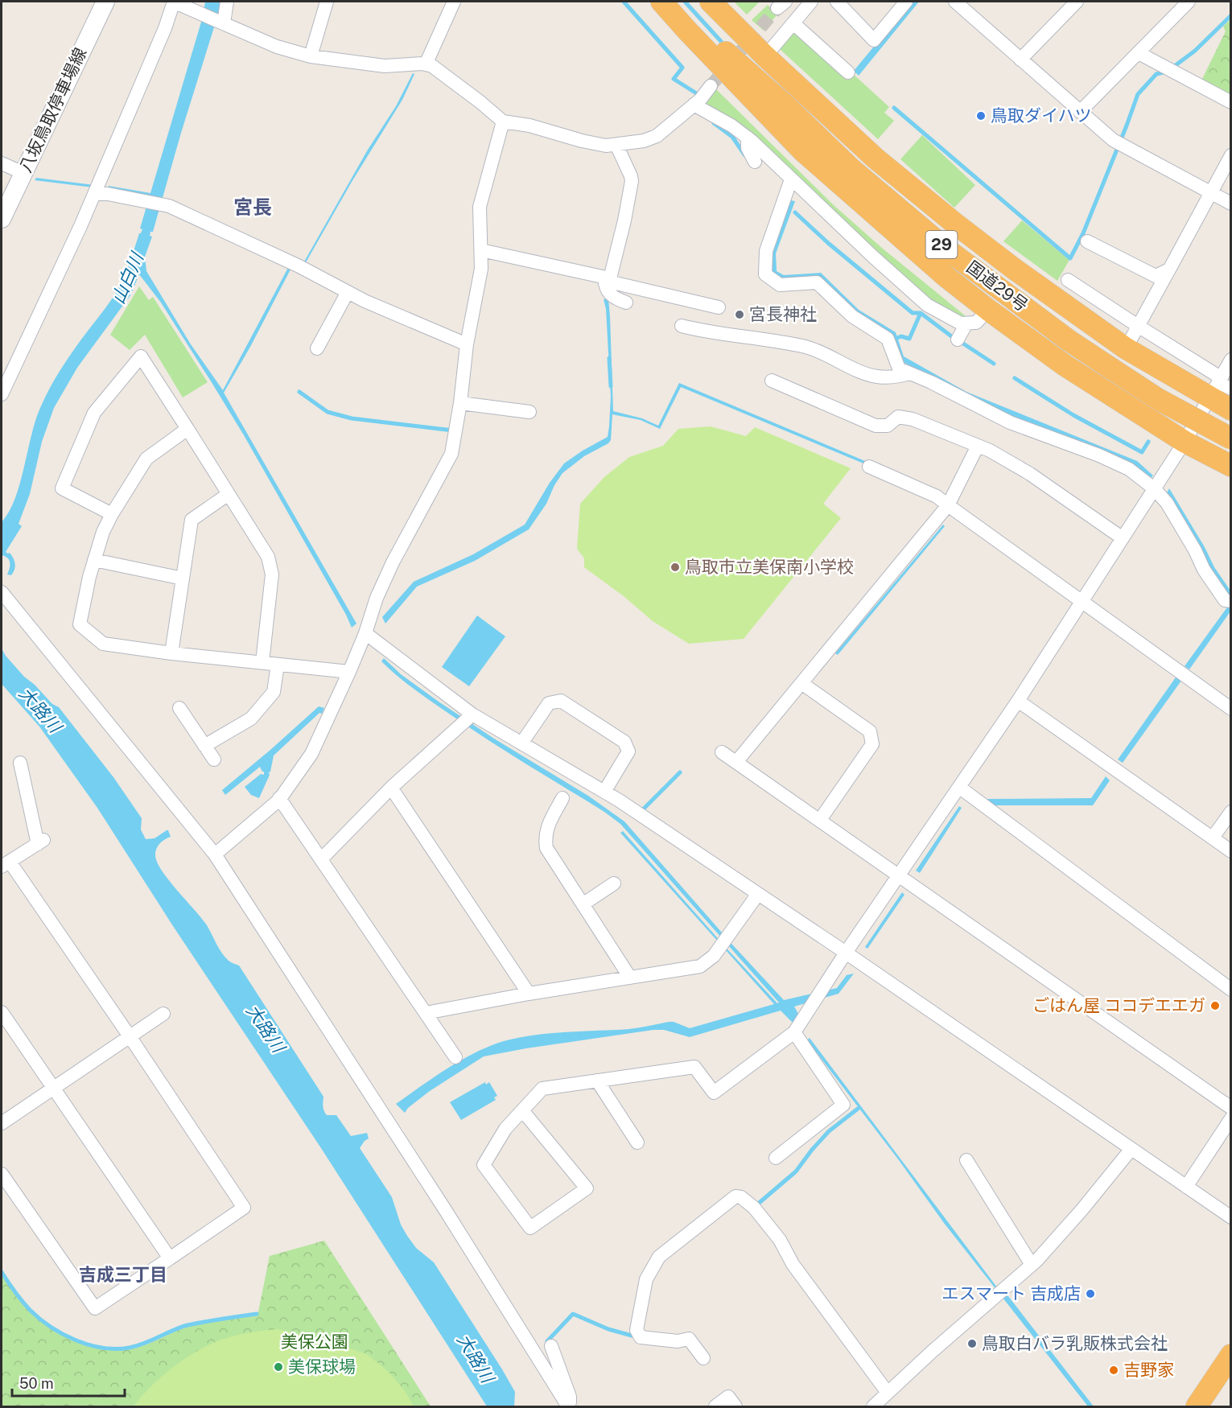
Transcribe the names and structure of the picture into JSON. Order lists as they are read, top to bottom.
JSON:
{
  "streets": {
    "highway": ["29", "国道29号"],
    "main road": ["八坂鳥取停車場線"]
  },
  "districts": ["宮長", "吉成三丁目"],
  "water": ["山白川", "大路川"],
  "parks": ["美保公園"],
  "places": [
    "鳥取ダイハツ",
    "宮長神社",
    "鳥取市立美保南小学校",
    "ごはん屋 ココデエエガ",
    "エスマート 吉成店",
    "鳥取白バラ乳販株式会社",
    "美保球場",
    "吉野家"
  ],
  "scale_bar": "50 m"
}
